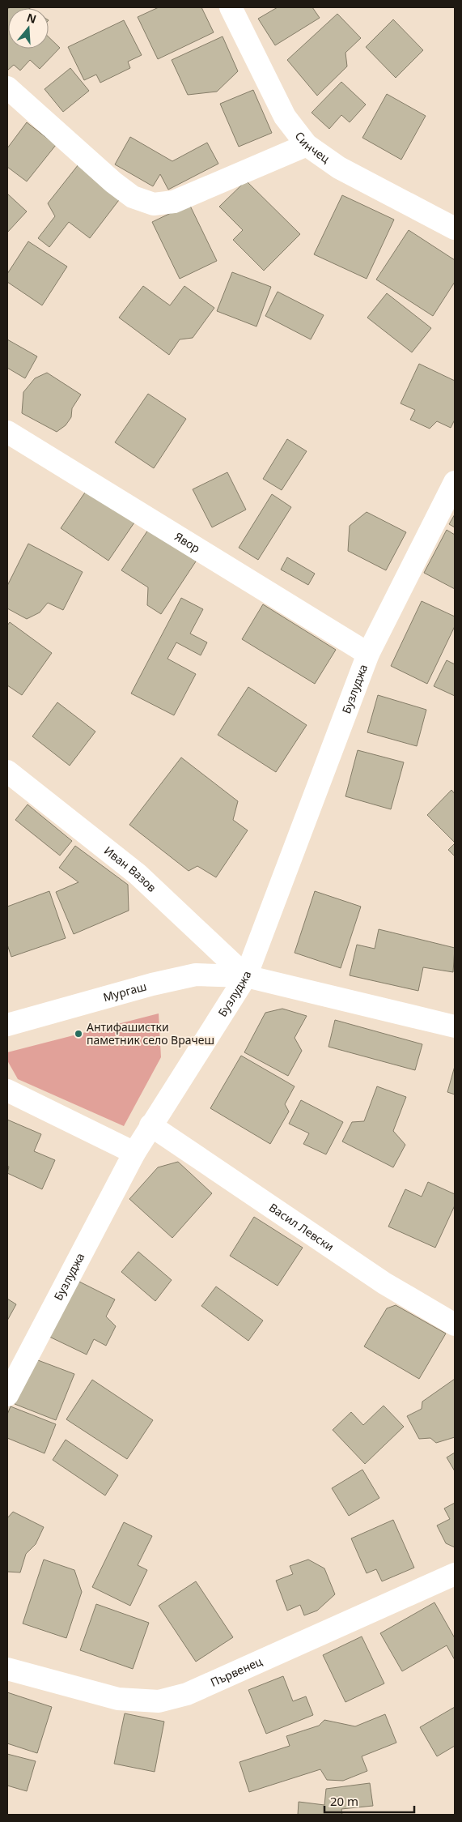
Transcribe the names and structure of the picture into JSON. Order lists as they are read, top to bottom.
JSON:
{
  "streets": {
    "street": [
      "Синчец",
      "Явор",
      "Бузлуджа",
      "Иван Вазов",
      "Мургаш",
      "Васил Левски",
      "Първенец"
    ]
  },
  "crossings": [
    ["Явор", "Бузлуджа"],
    ["Бузлуджа", "Иван Вазов"],
    ["Бузлуджа", "Мургаш"],
    ["Бузлуджа", "Васил Левски"],
    ["Иван Вазов", "Мургаш"]
  ],
  "places": ["Антифашистки паметник село Врачеш"],
  "scale_bar": "20 m",
  "north": "top"
}
